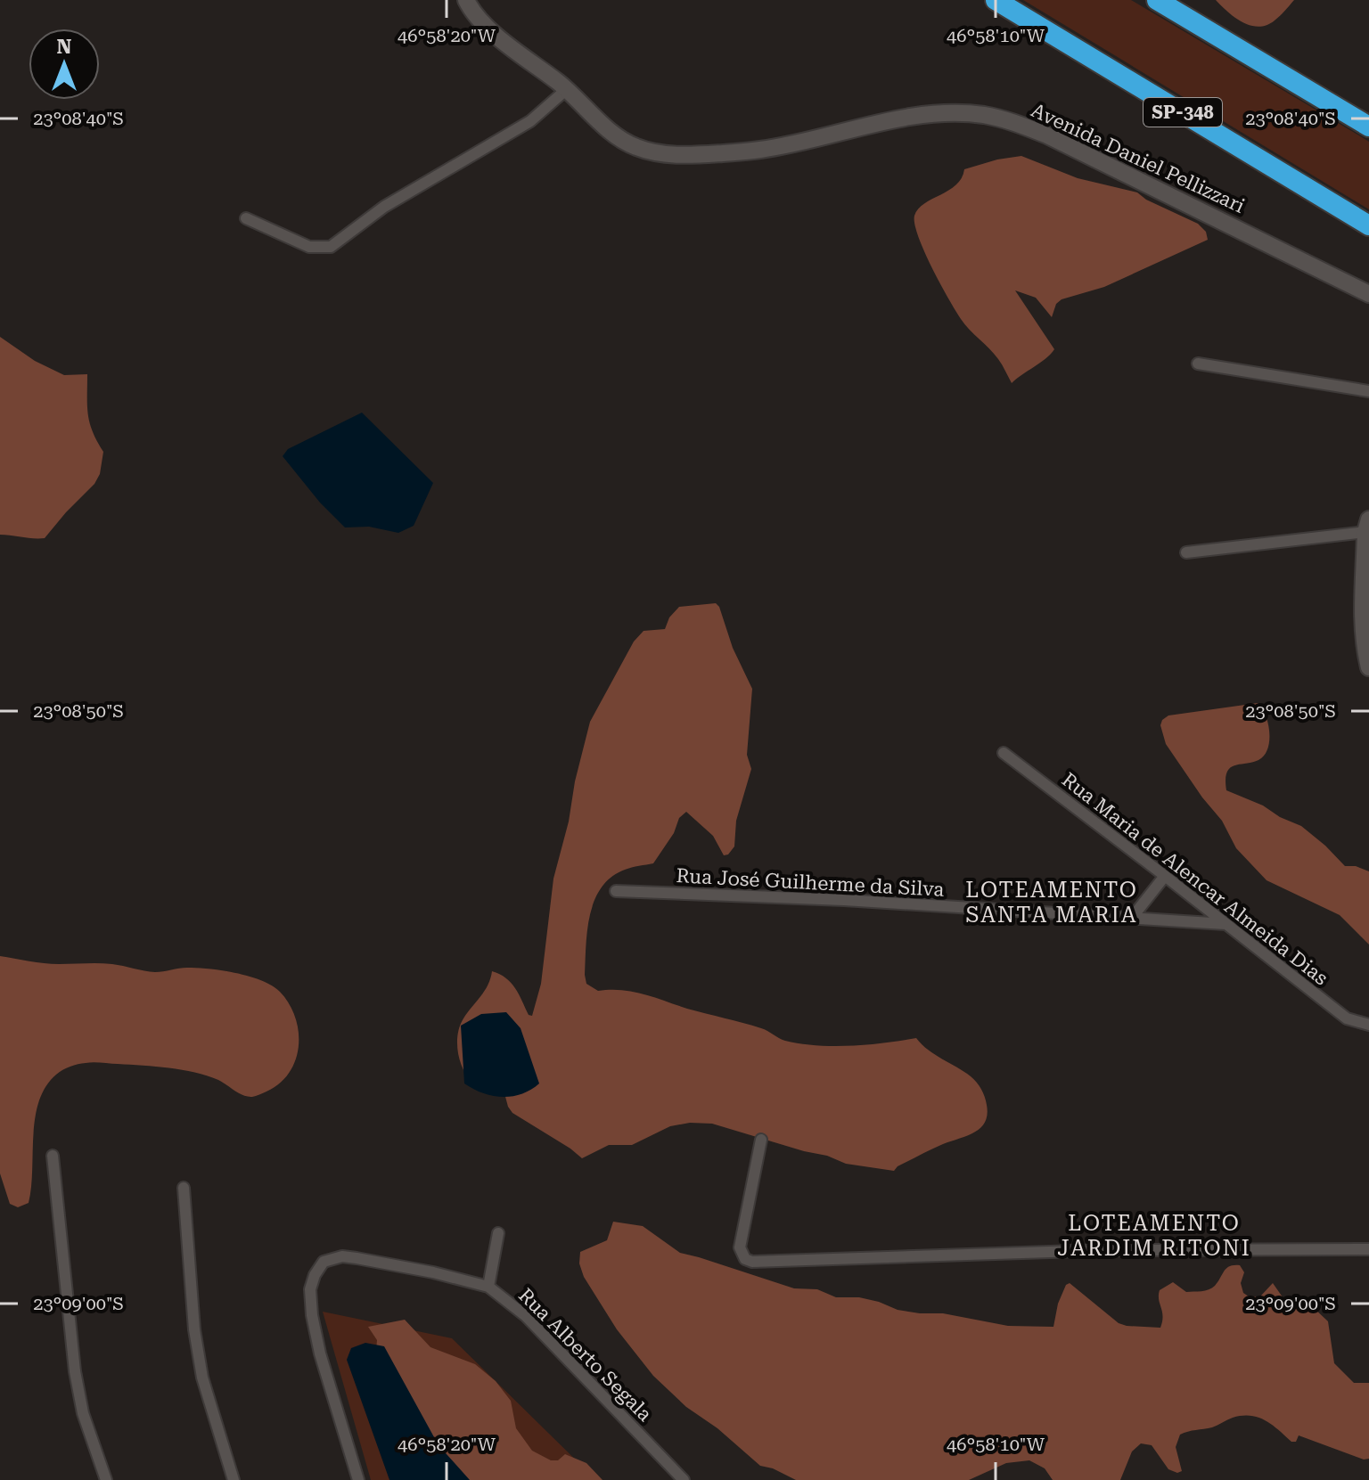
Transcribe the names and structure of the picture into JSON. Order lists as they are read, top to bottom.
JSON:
{
  "streets": {
    "highway": ["SP-348"],
    "street": [
      "Avenida Daniel Pellizzari",
      "Rua Maria de Alencar Almeida Dias",
      "Rua José Guilherme da Silva",
      "Rua Alberto Segala"
    ]
  },
  "crossings": [
    ["Rua Maria de Alencar Almeida Dias", "Rua José Guilherme da Silva"]
  ],
  "districts": ["LOTEAMENTO SANTA MARIA", "LOTEAMENTO JARDIM RITONI"],
  "north": "top",
  "coordinates": [
    "46°58'20\"W",
    "46°58'10\"W",
    "23°08'40\"S",
    "23°08'50\"S",
    "23°09'00\"S"
  ]
}
